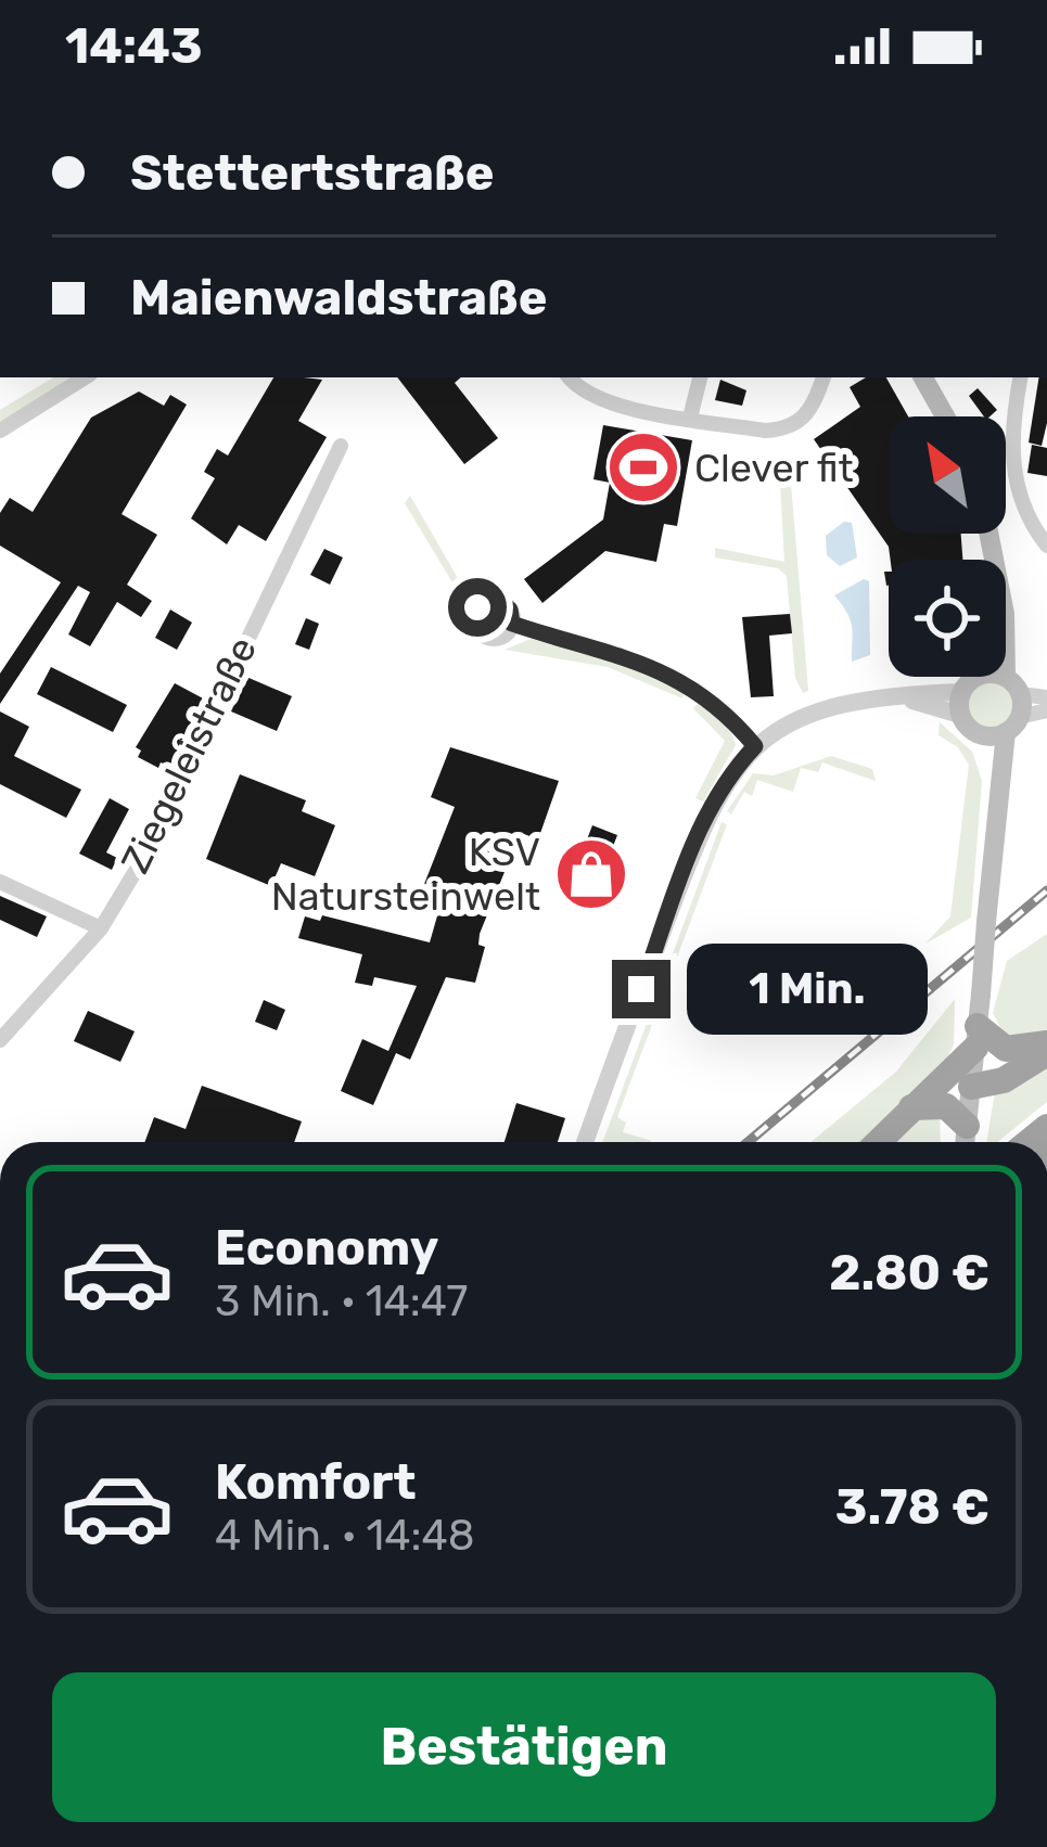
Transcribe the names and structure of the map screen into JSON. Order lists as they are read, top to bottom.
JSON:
{
  "streets": {
    "street": ["Ziegeleistraße"]
  },
  "places": {
    "sports": ["Clever fit"],
    "shop": ["KSV Natursteinwelt"]
  },
  "north": "top left",
  "page": {
    "status": "14:43",
    "banner": ["Stettertstraße", "Maienwaldstraße"],
    "bubble": "1 Min.",
    "list": [
      {
        "name": "Economy",
        "note": "3 Min. · 14:47",
        "value": "2.80 €"
      },
      {
        "name": "Komfort",
        "note": "4 Min. · 14:48",
        "value": "3.78 €"
      }
    ],
    "buttons": "Bestätigen"
  }
}
